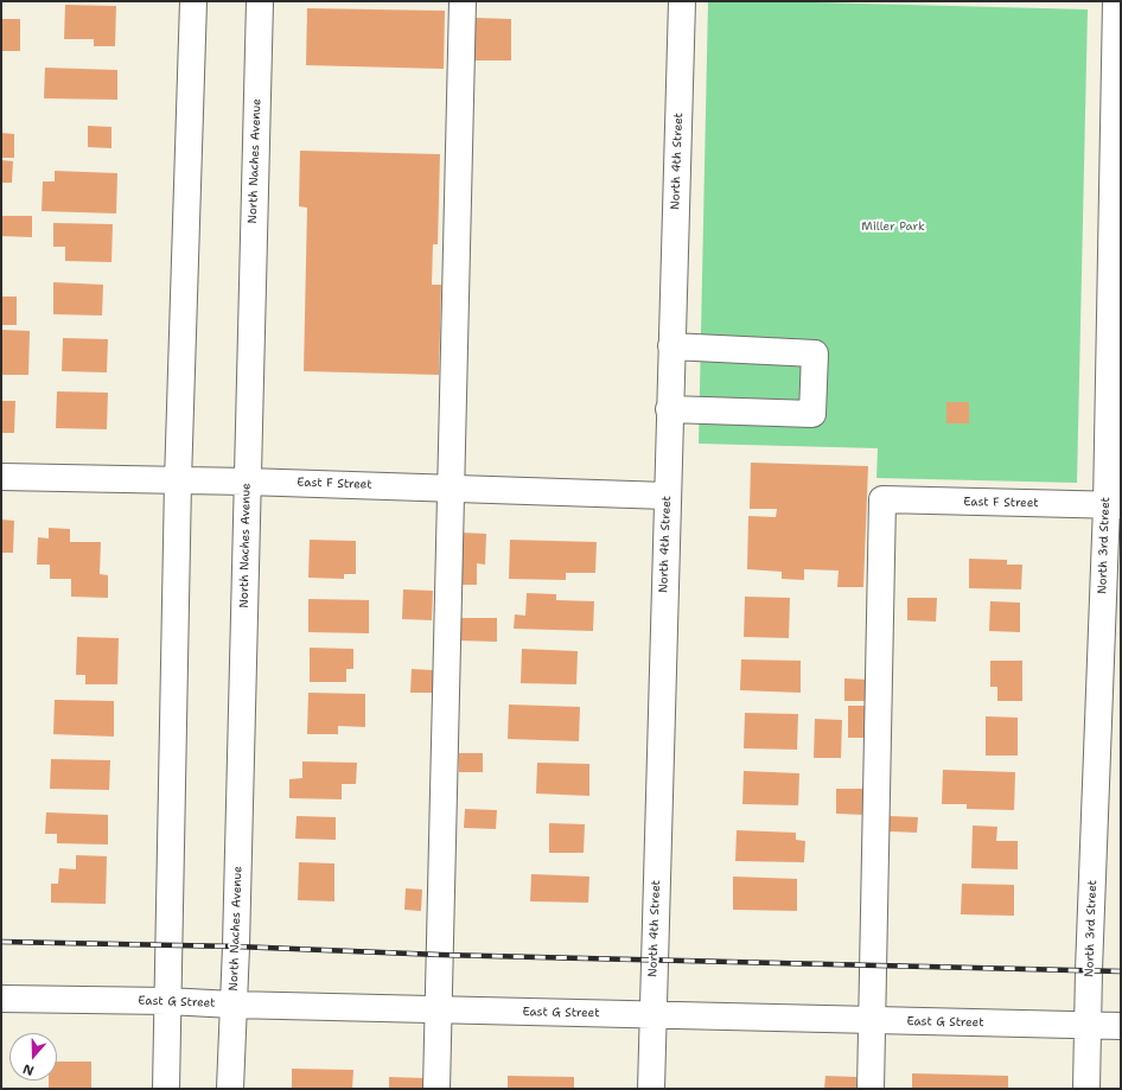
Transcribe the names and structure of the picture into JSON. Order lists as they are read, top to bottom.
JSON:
{
  "streets": {
    "street": [
      "North Naches Avenue",
      "North 4th Street",
      "East F Street",
      "North 3rd Street",
      "East G Street"
    ]
  },
  "crossings": [
    ["North Naches Avenue", "East F Street"],
    ["North Naches Avenue", "East G Street"],
    ["North 4th Street", "East F Street"],
    ["North 4th Street", "East G Street"],
    ["East F Street", "North 3rd Street"],
    ["East F Street", "East G Street"],
    ["North 3rd Street", "East G Street"]
  ],
  "parks": ["Miller Park"],
  "north": "bottom"
}
